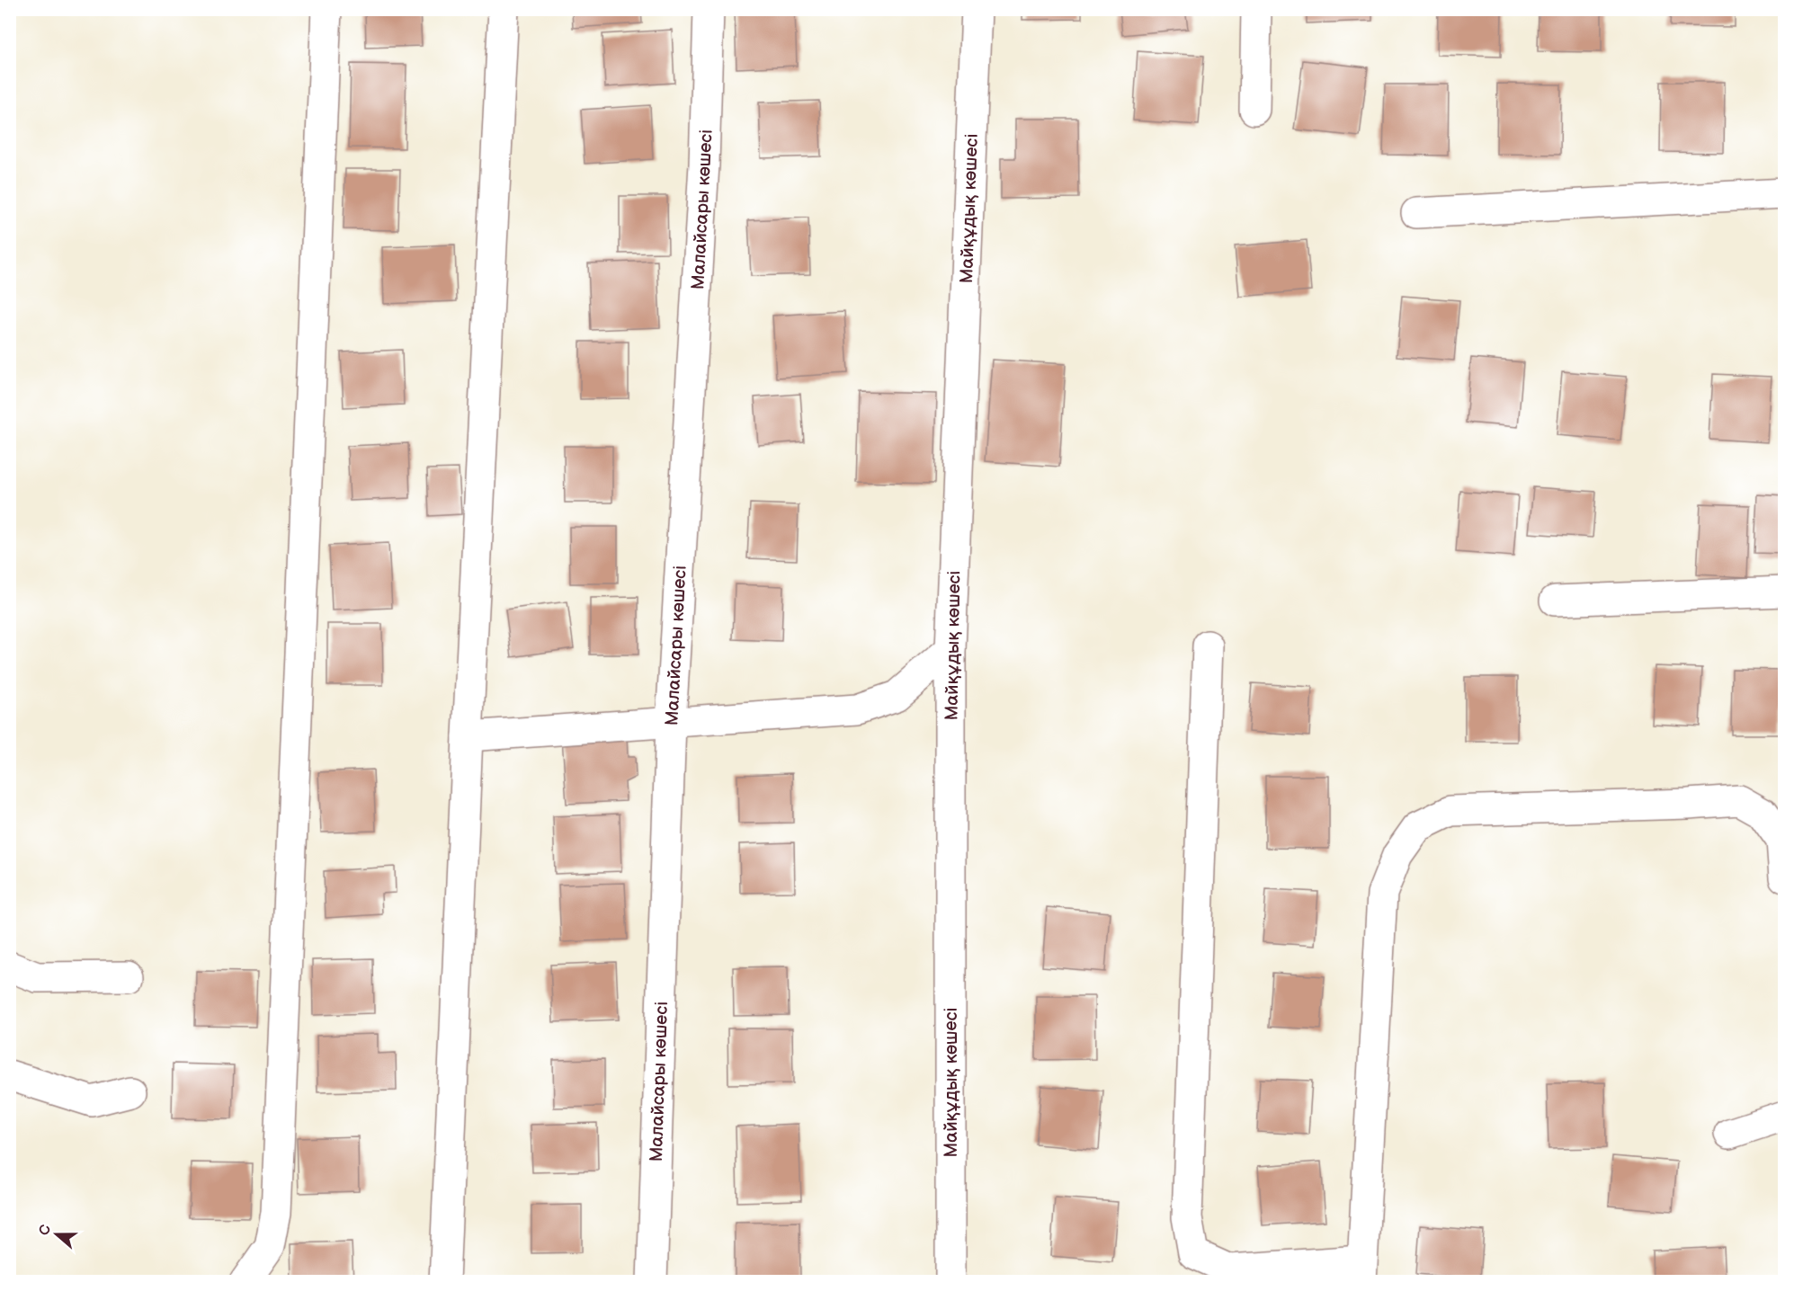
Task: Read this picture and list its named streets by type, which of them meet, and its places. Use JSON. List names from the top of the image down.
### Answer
{
  "streets": {
    "street": ["Майқұдық көшесі", "Малайсары көшесі"]
  },
  "north": "left"
}
